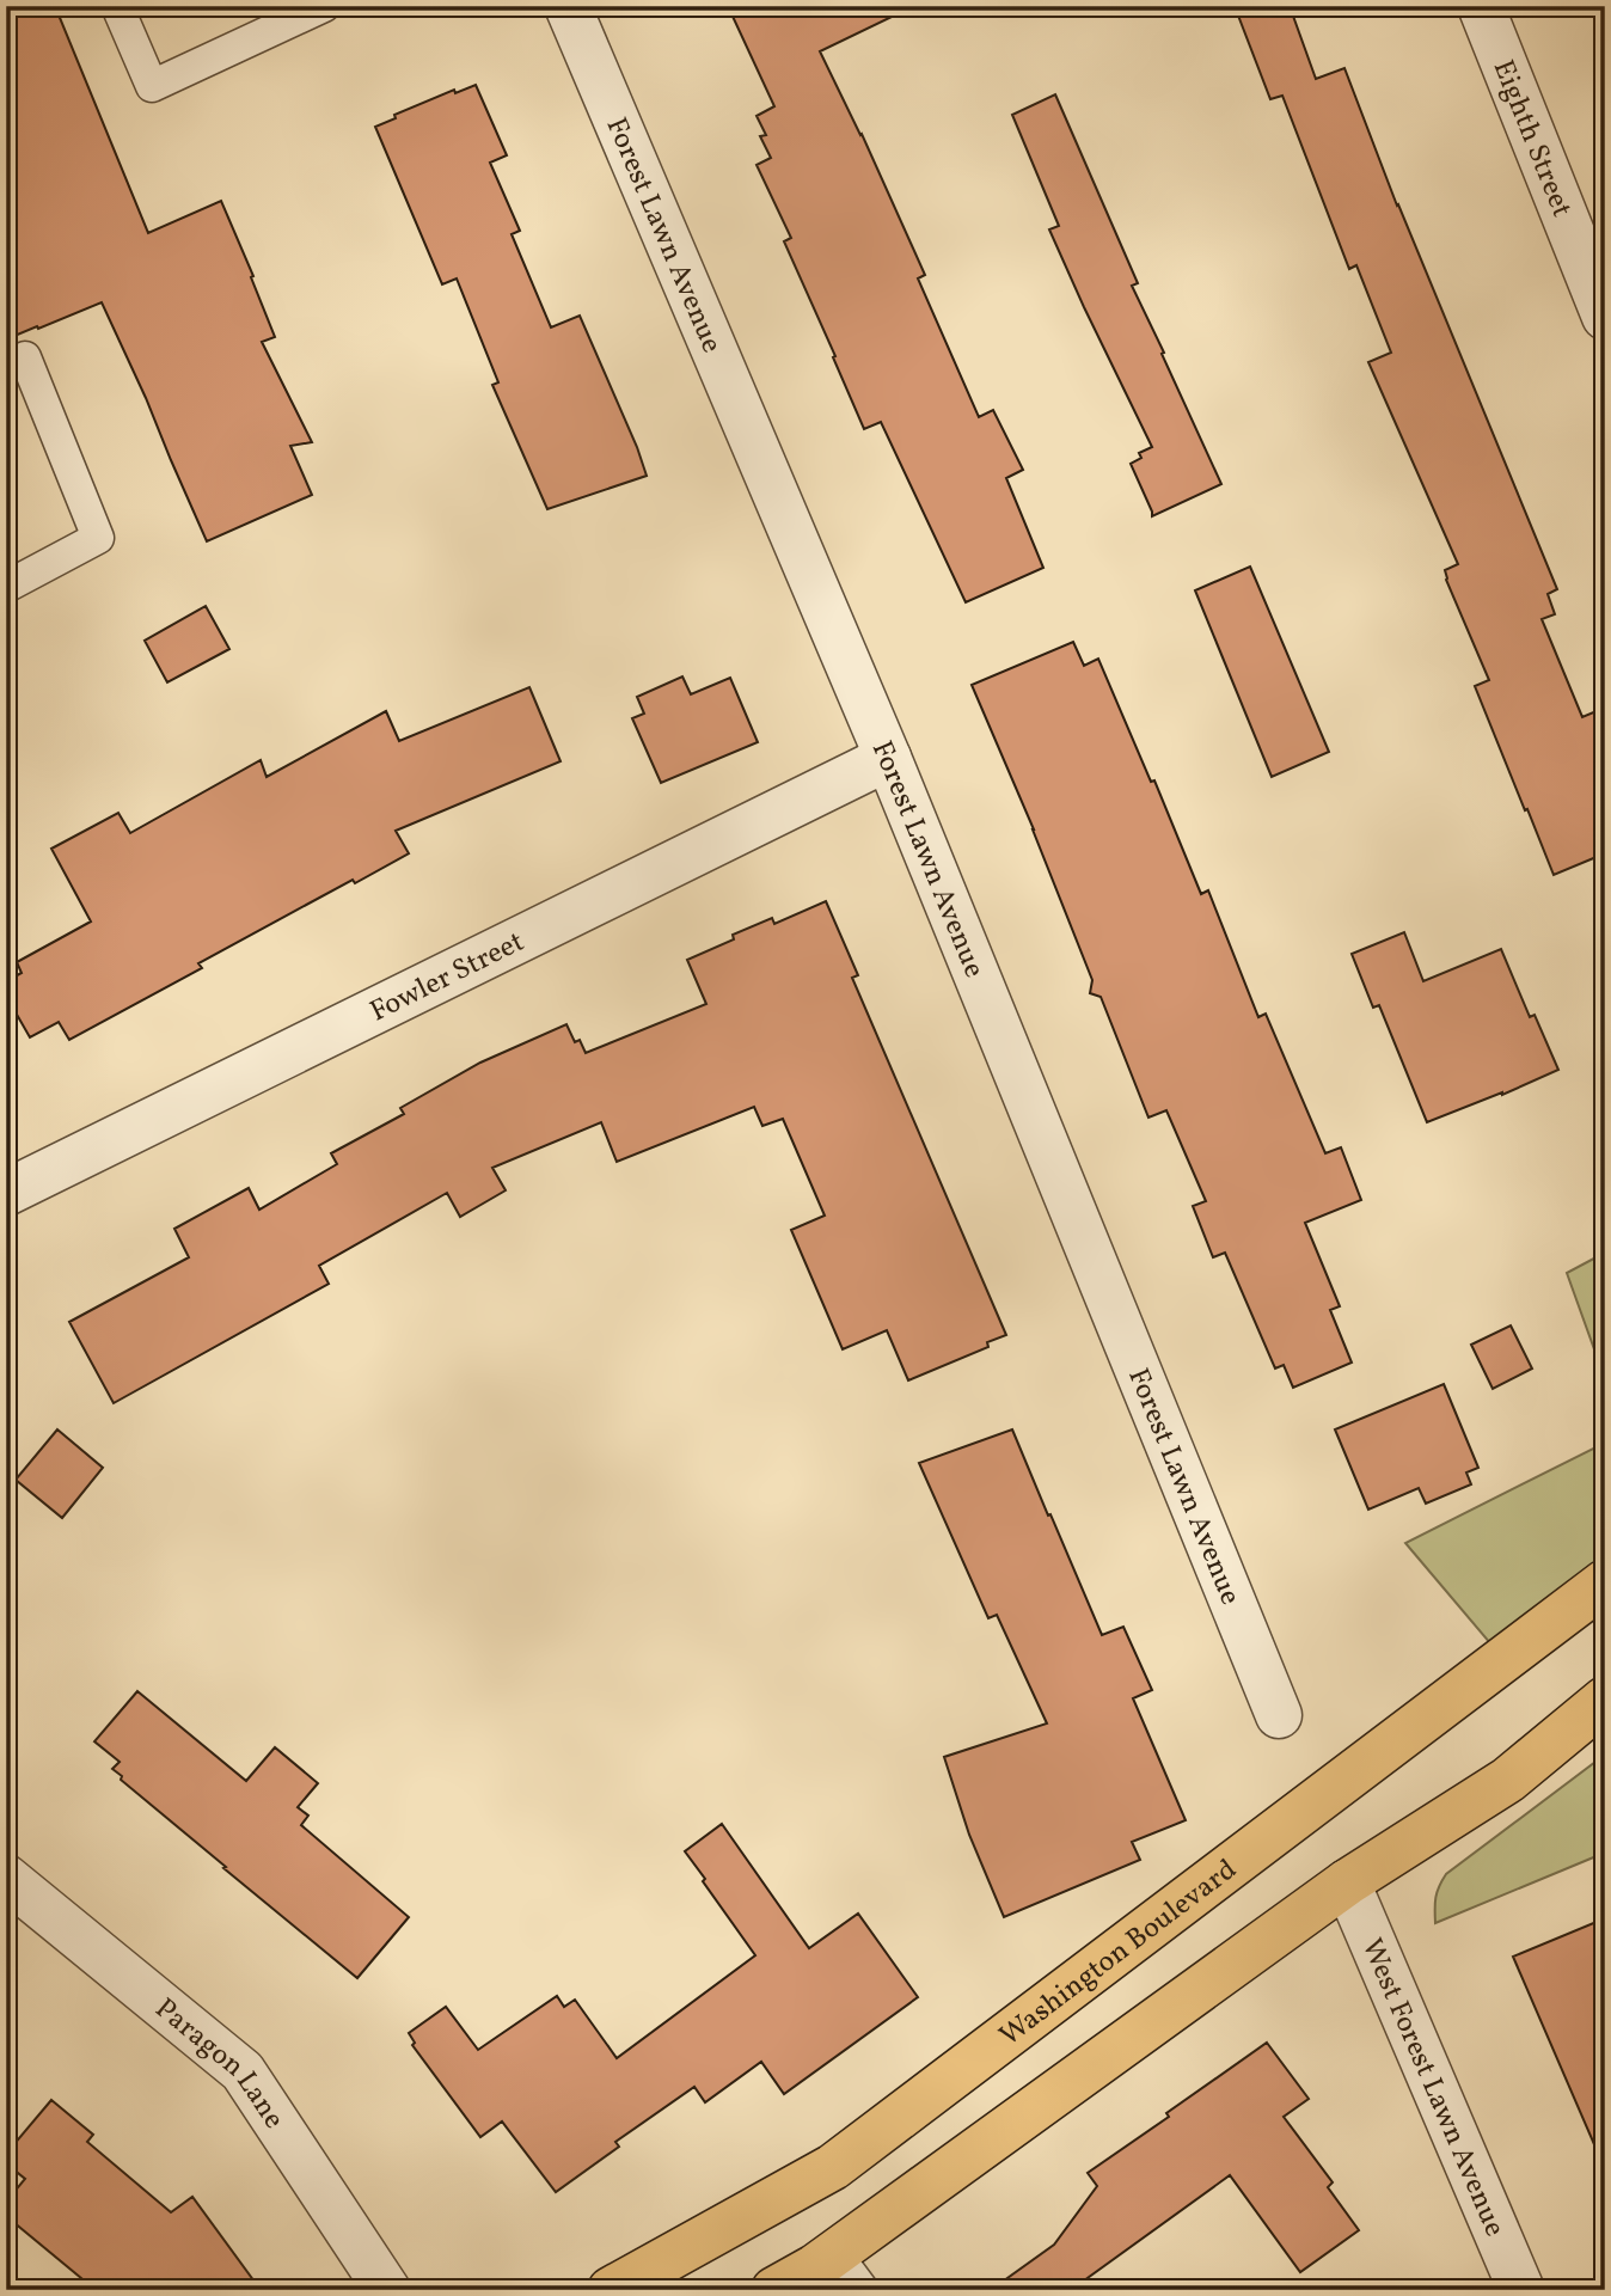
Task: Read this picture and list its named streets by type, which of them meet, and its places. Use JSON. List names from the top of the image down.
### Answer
{
  "streets": {
    "main road": ["Washington Boulevard"],
    "street": [
      "Eighth Street",
      "Forest Lawn Avenue",
      "Fowler Street",
      "Paragon Lane",
      "West Forest Lawn Avenue"
    ]
  },
  "crossings": [
    ["Forest Lawn Avenue", "Fowler Street"]
  ]
}
